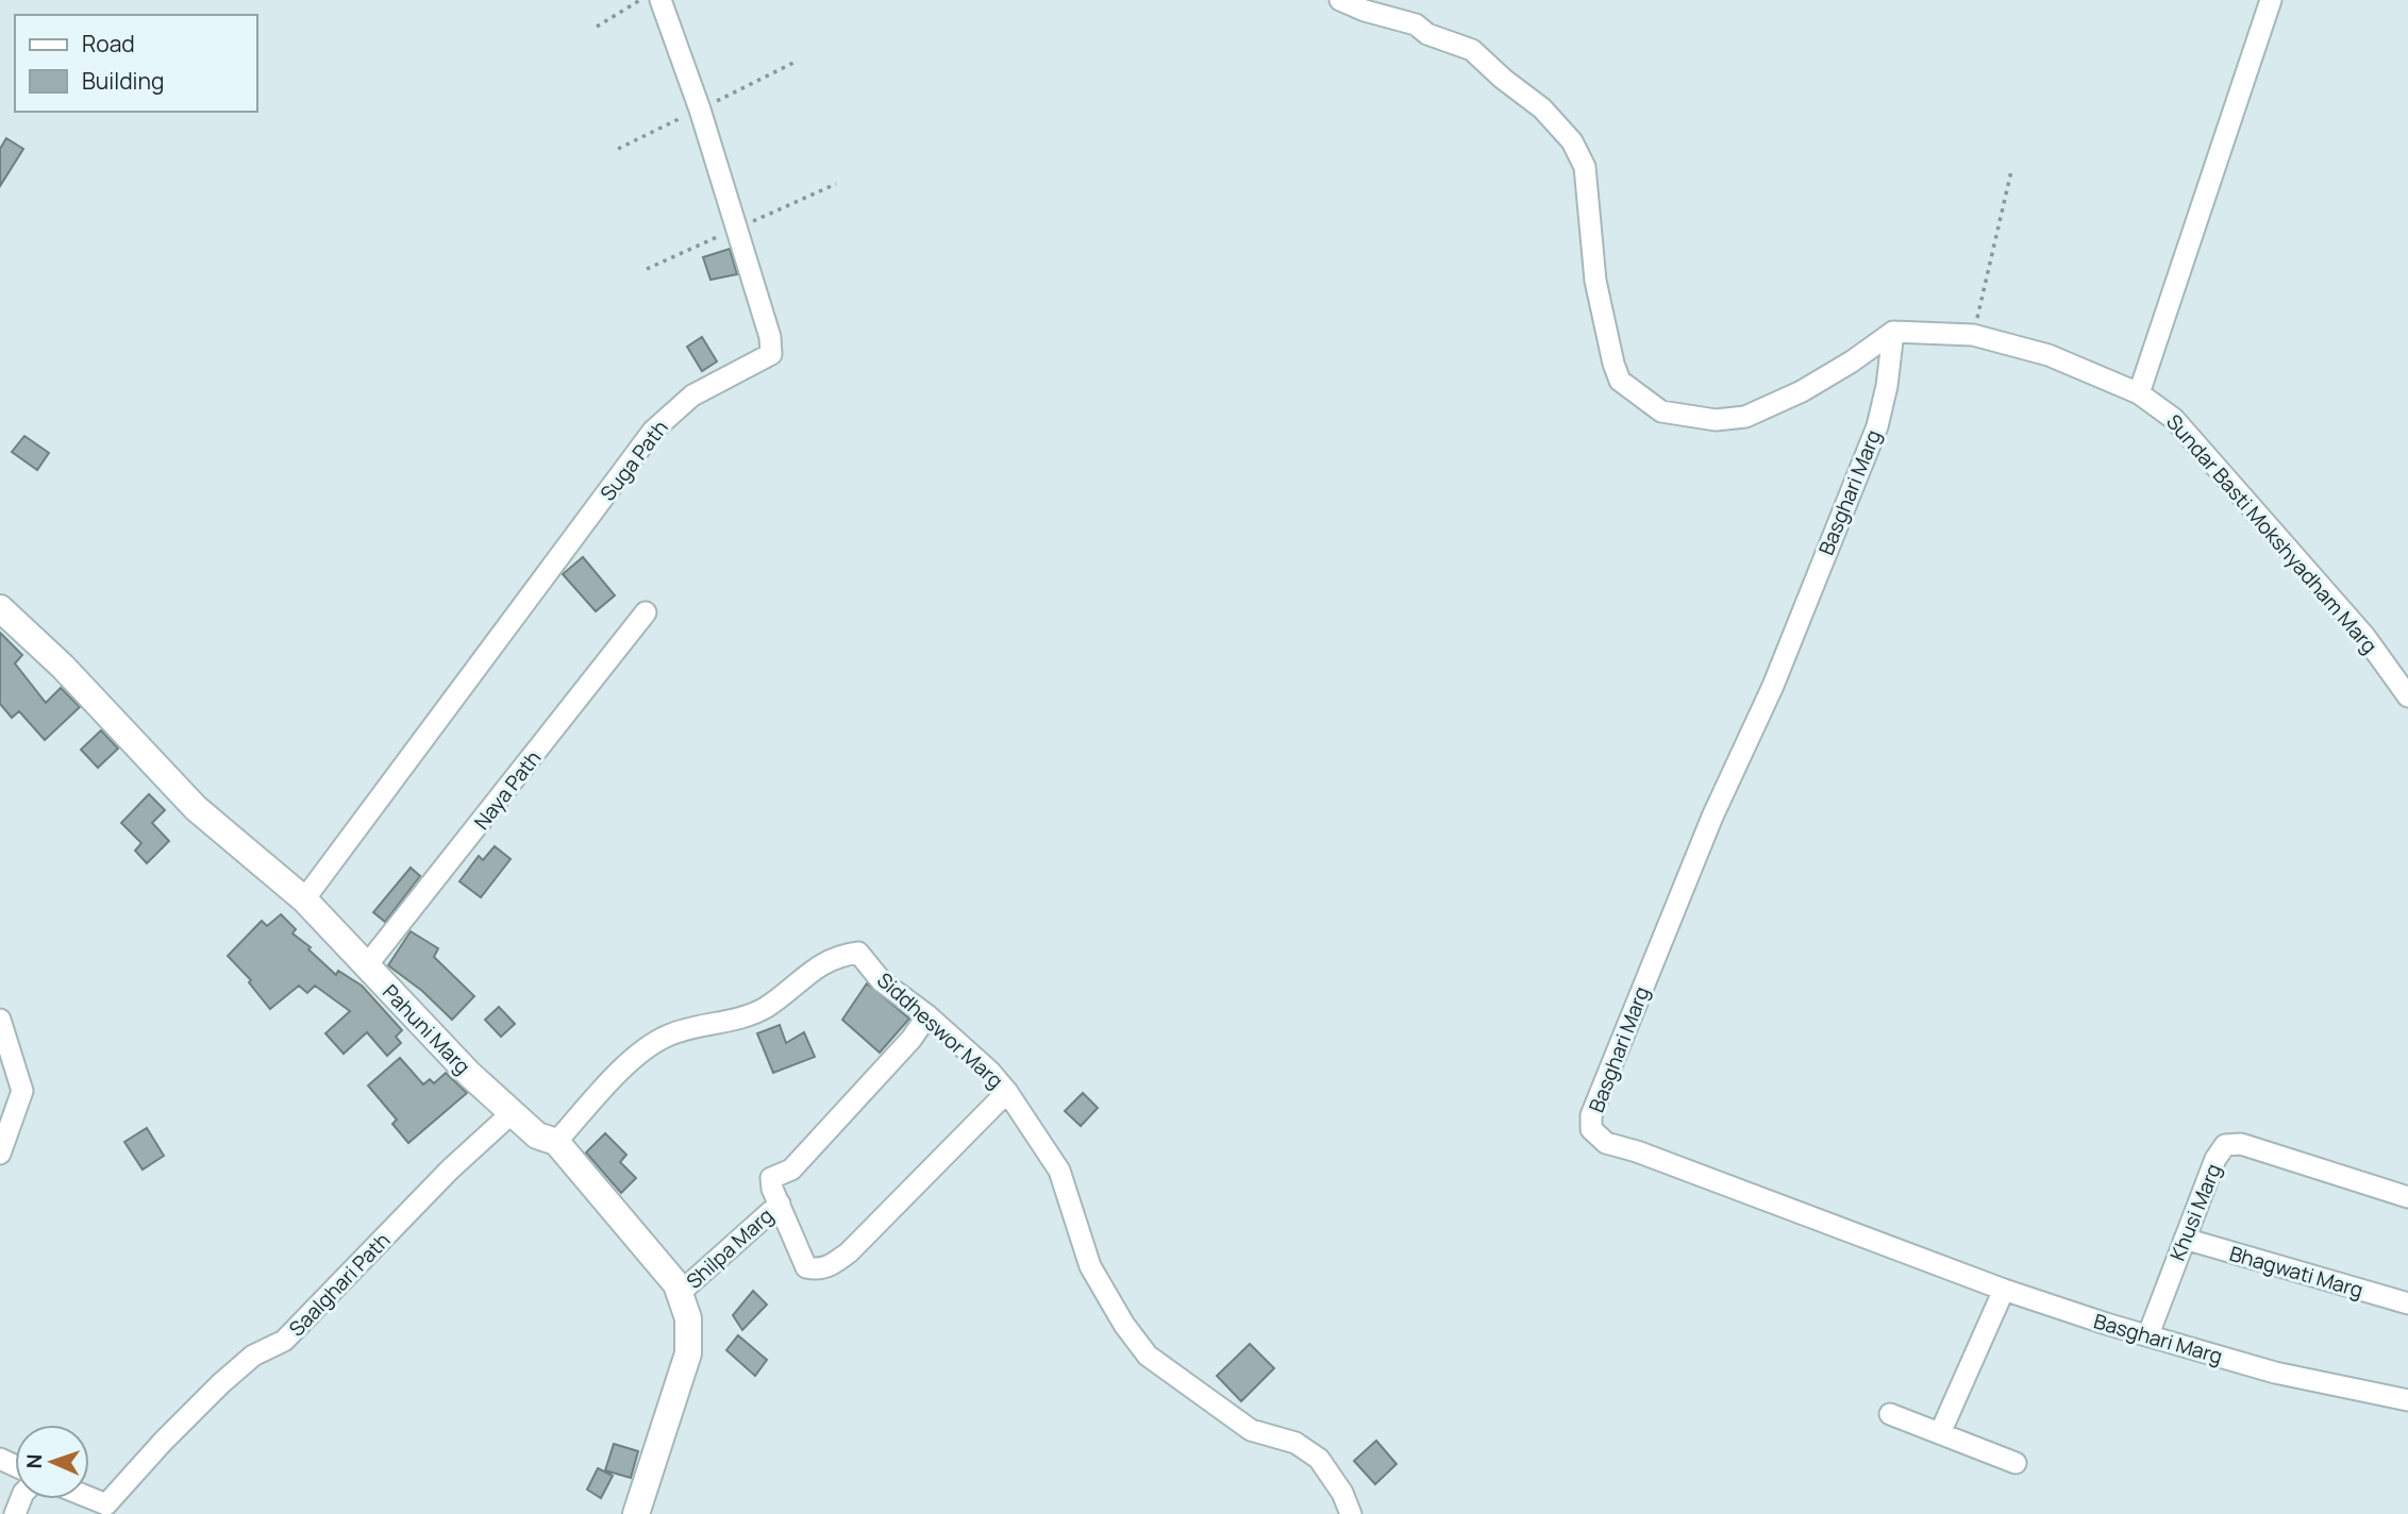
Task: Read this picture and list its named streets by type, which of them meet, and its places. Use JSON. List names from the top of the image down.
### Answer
{
  "streets": {
    "street": [
      "Suga Path",
      "Basghari Marg",
      "Sundar Basti Mokshyadham Marg",
      "Naya Path",
      "Pahuni Marg",
      "Siddheswor Marg",
      "Khusi Marg",
      "Shilpa Marg",
      "Bhagwati Marg",
      "Saalghari Path"
    ]
  },
  "crossings": [
    ["Suga Path", "Pahuni Marg"],
    ["Basghari Marg", "Sundar Basti Mokshyadham Marg"],
    ["Basghari Marg", "Khusi Marg"],
    ["Naya Path", "Pahuni Marg"],
    ["Pahuni Marg", "Siddheswor Marg"],
    ["Pahuni Marg", "Shilpa Marg"],
    ["Pahuni Marg", "Saalghari Path"],
    ["Khusi Marg", "Bhagwati Marg"]
  ],
  "legend": ["Road", "Building"],
  "north": "left"
}
